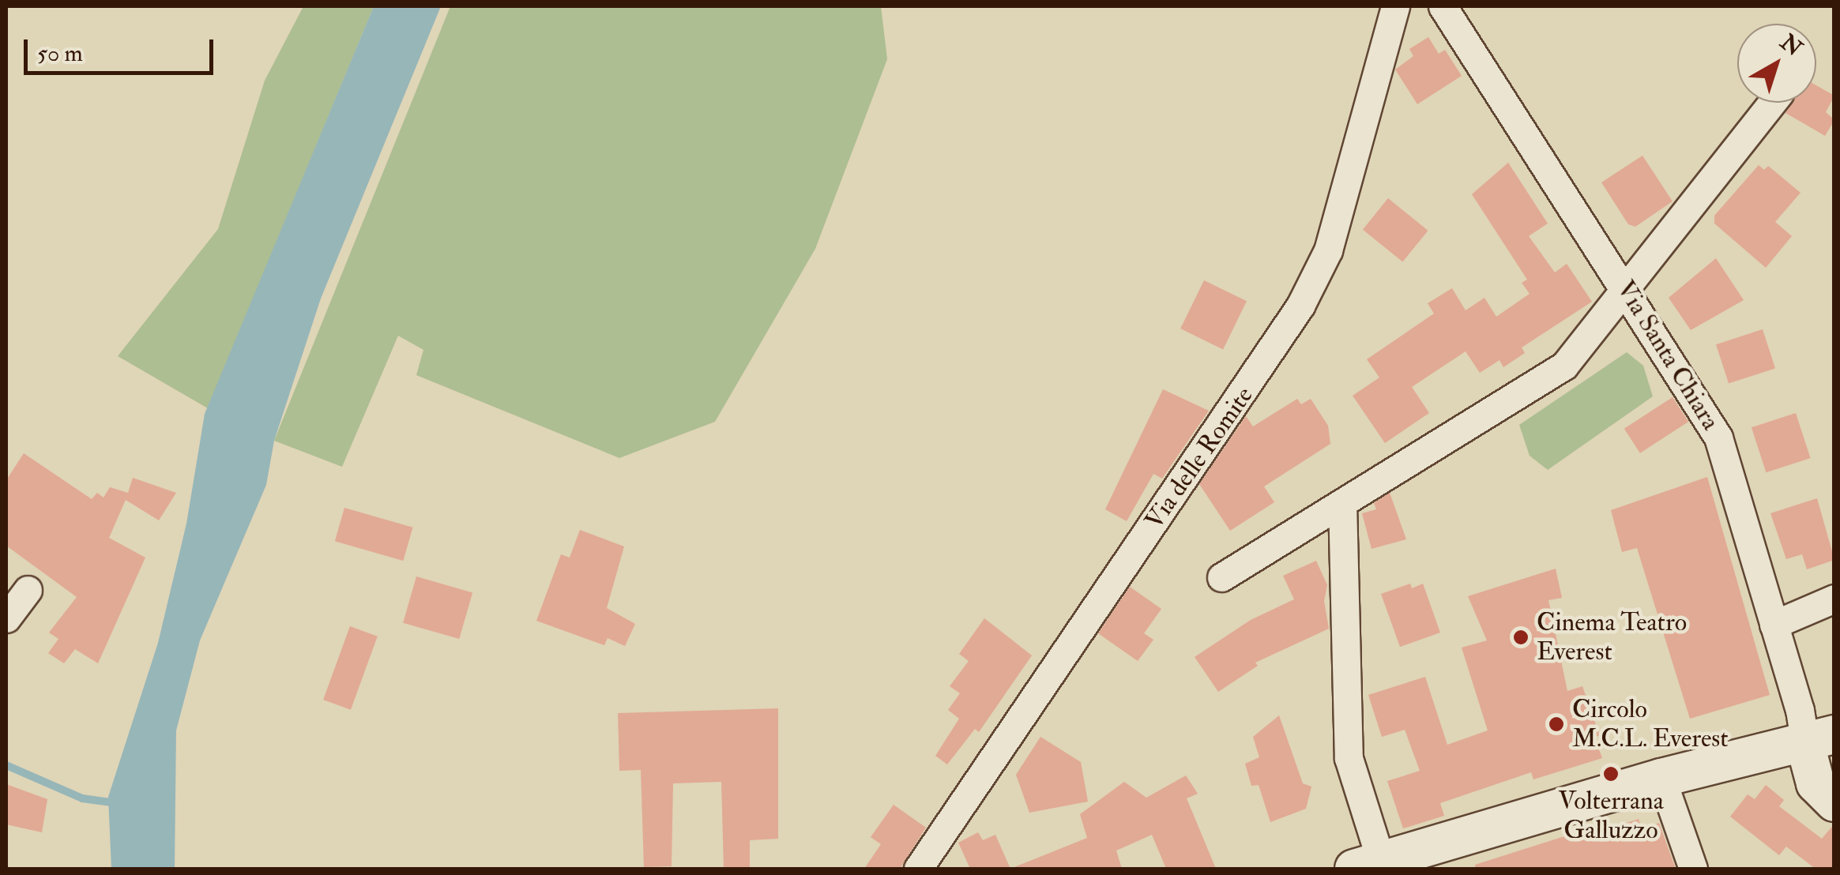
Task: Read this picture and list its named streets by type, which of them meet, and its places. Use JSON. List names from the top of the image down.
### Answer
{
  "streets": {
    "street": ["Via Santa Chiara", "Via delle Romite"]
  },
  "places": ["Cinema Teatro Everest", "Circolo M.C.L. Everest", "Volterrana Galluzzo"],
  "scale_bar": "50 m",
  "north": "top right"
}
